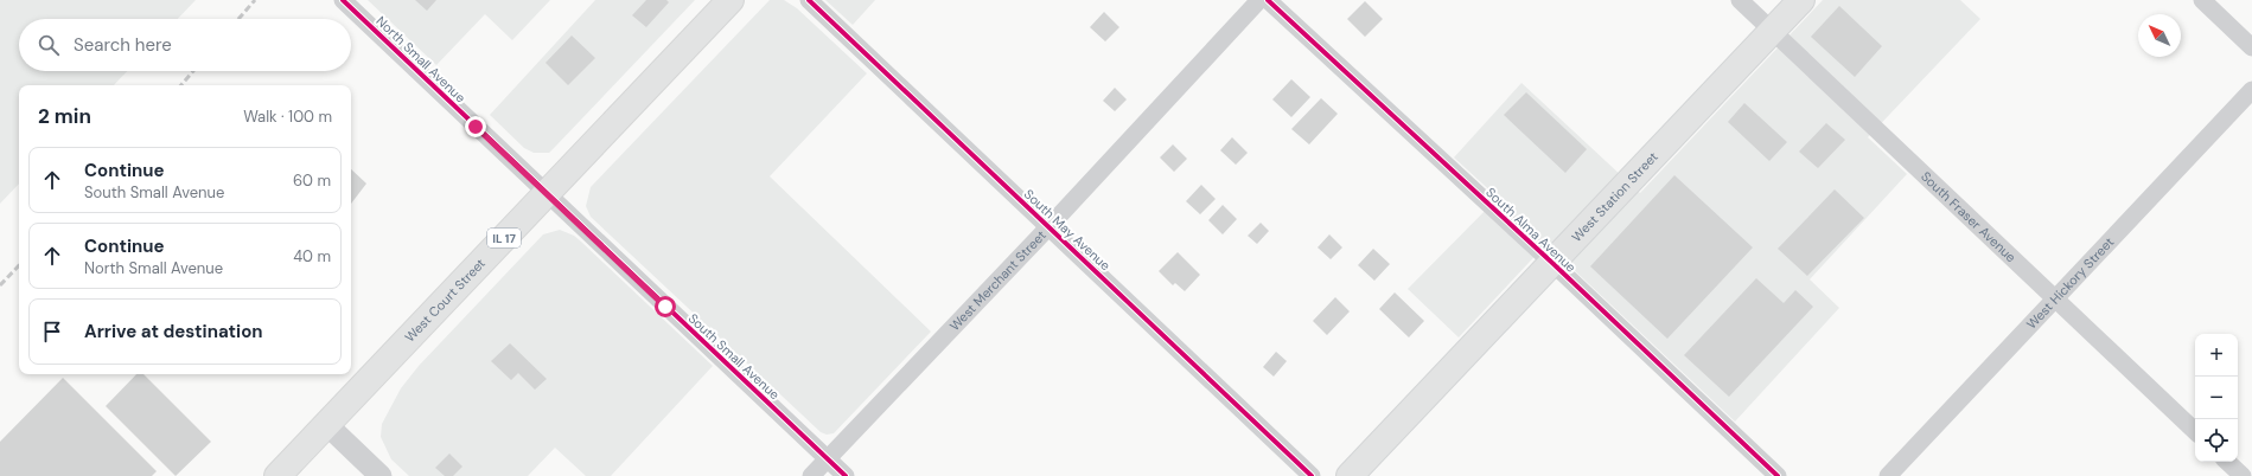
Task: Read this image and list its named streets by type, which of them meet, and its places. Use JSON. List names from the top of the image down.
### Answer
{
  "streets": {
    "main road": ["West Station Street", "IL 17", "West Court Street"],
    "street": [
      "North Small Avenue",
      "South Fraser Avenue",
      "South May Avenue",
      "South Alma Avenue",
      "West Merchant Street",
      "West Hickory Street",
      "South Small Avenue"
    ]
  },
  "crossings": [
    ["North Small Avenue", "West Court Street"],
    ["North Small Avenue", "South Small Avenue"],
    ["West Station Street", "South Fraser Avenue"],
    ["West Station Street", "South Alma Avenue"],
    ["South Fraser Avenue", "West Hickory Street"],
    ["South May Avenue", "West Merchant Street"],
    ["West Merchant Street", "South Small Avenue"],
    ["West Court Street", "South Small Avenue"]
  ],
  "north": "top left",
  "page": {
    "search": "Search here",
    "heading": ["2 min", "Walk · 100 m"],
    "list": [
      ["Continue", "South Small Avenue", "60 m"],
      ["Continue", "North Small Avenue", "40 m"],
      "Arrive at destination"
    ],
    "map_buttons": ["+", "−"]
  }
}
